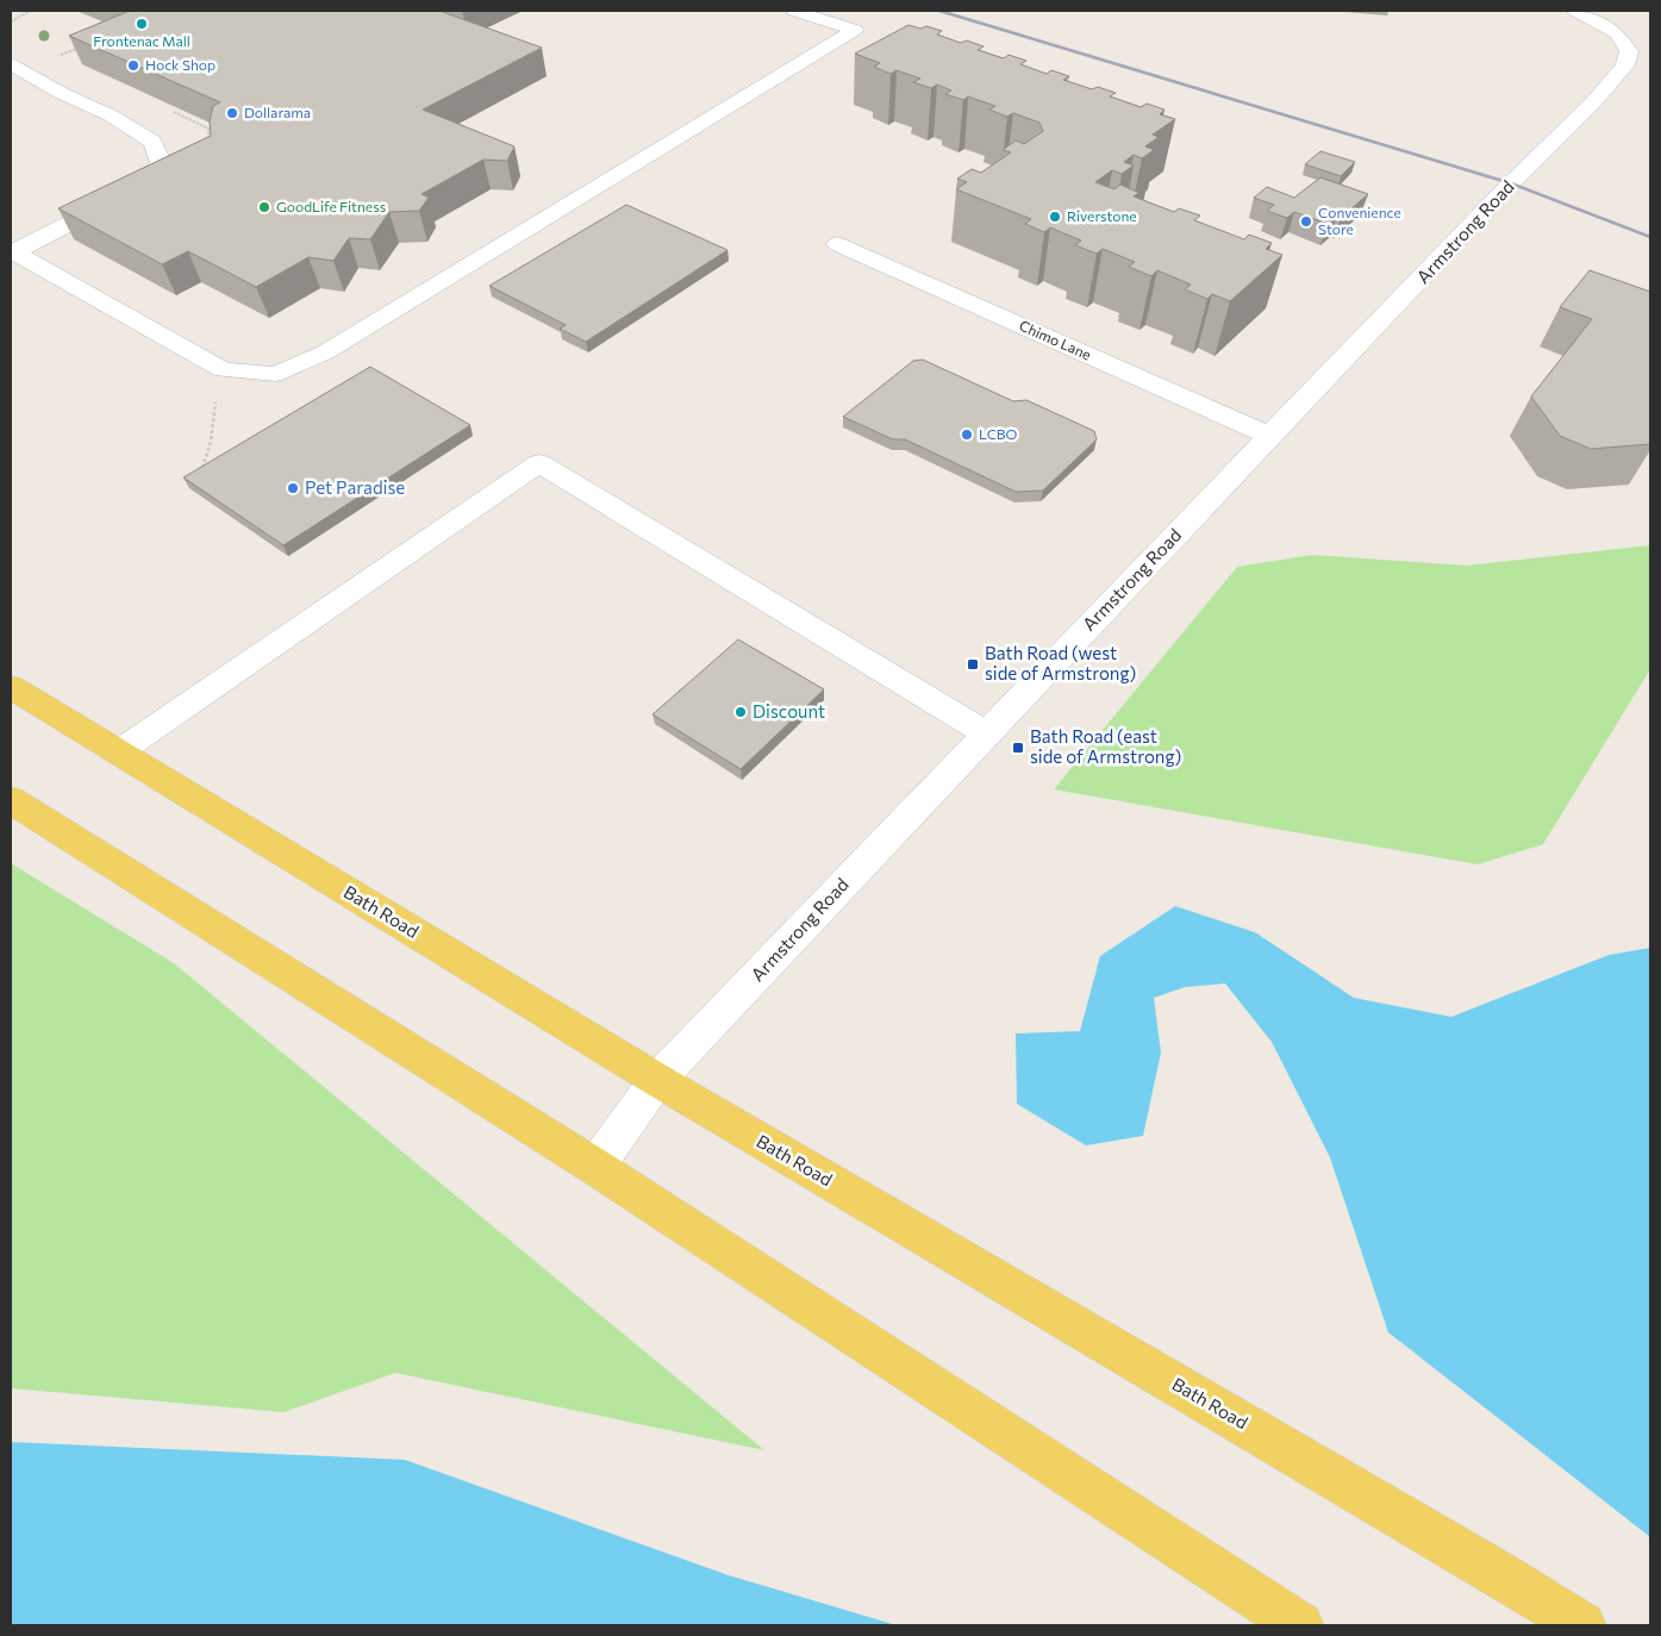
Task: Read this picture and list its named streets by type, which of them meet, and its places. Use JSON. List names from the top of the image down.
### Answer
{
  "streets": {
    "main road": ["Bath Road"],
    "street": ["Armstrong Road", "Chimo Lane"]
  },
  "crossings": [
    ["Armstrong Road", "Chimo Lane"],
    ["Armstrong Road", "Bath Road"]
  ],
  "places": {
    "other": [
      "Frontenac Mall",
      "Hock Shop",
      "Dollarama",
      "GoodLife Fitness",
      "Riverstone",
      "Convenience Store",
      "LCBO",
      "Pet Paradise",
      "Discount"
    ],
    "transit": ["Bath Road (west side of Armstrong)", "Bath Road (east side of Armstrong)"]
  }
}
